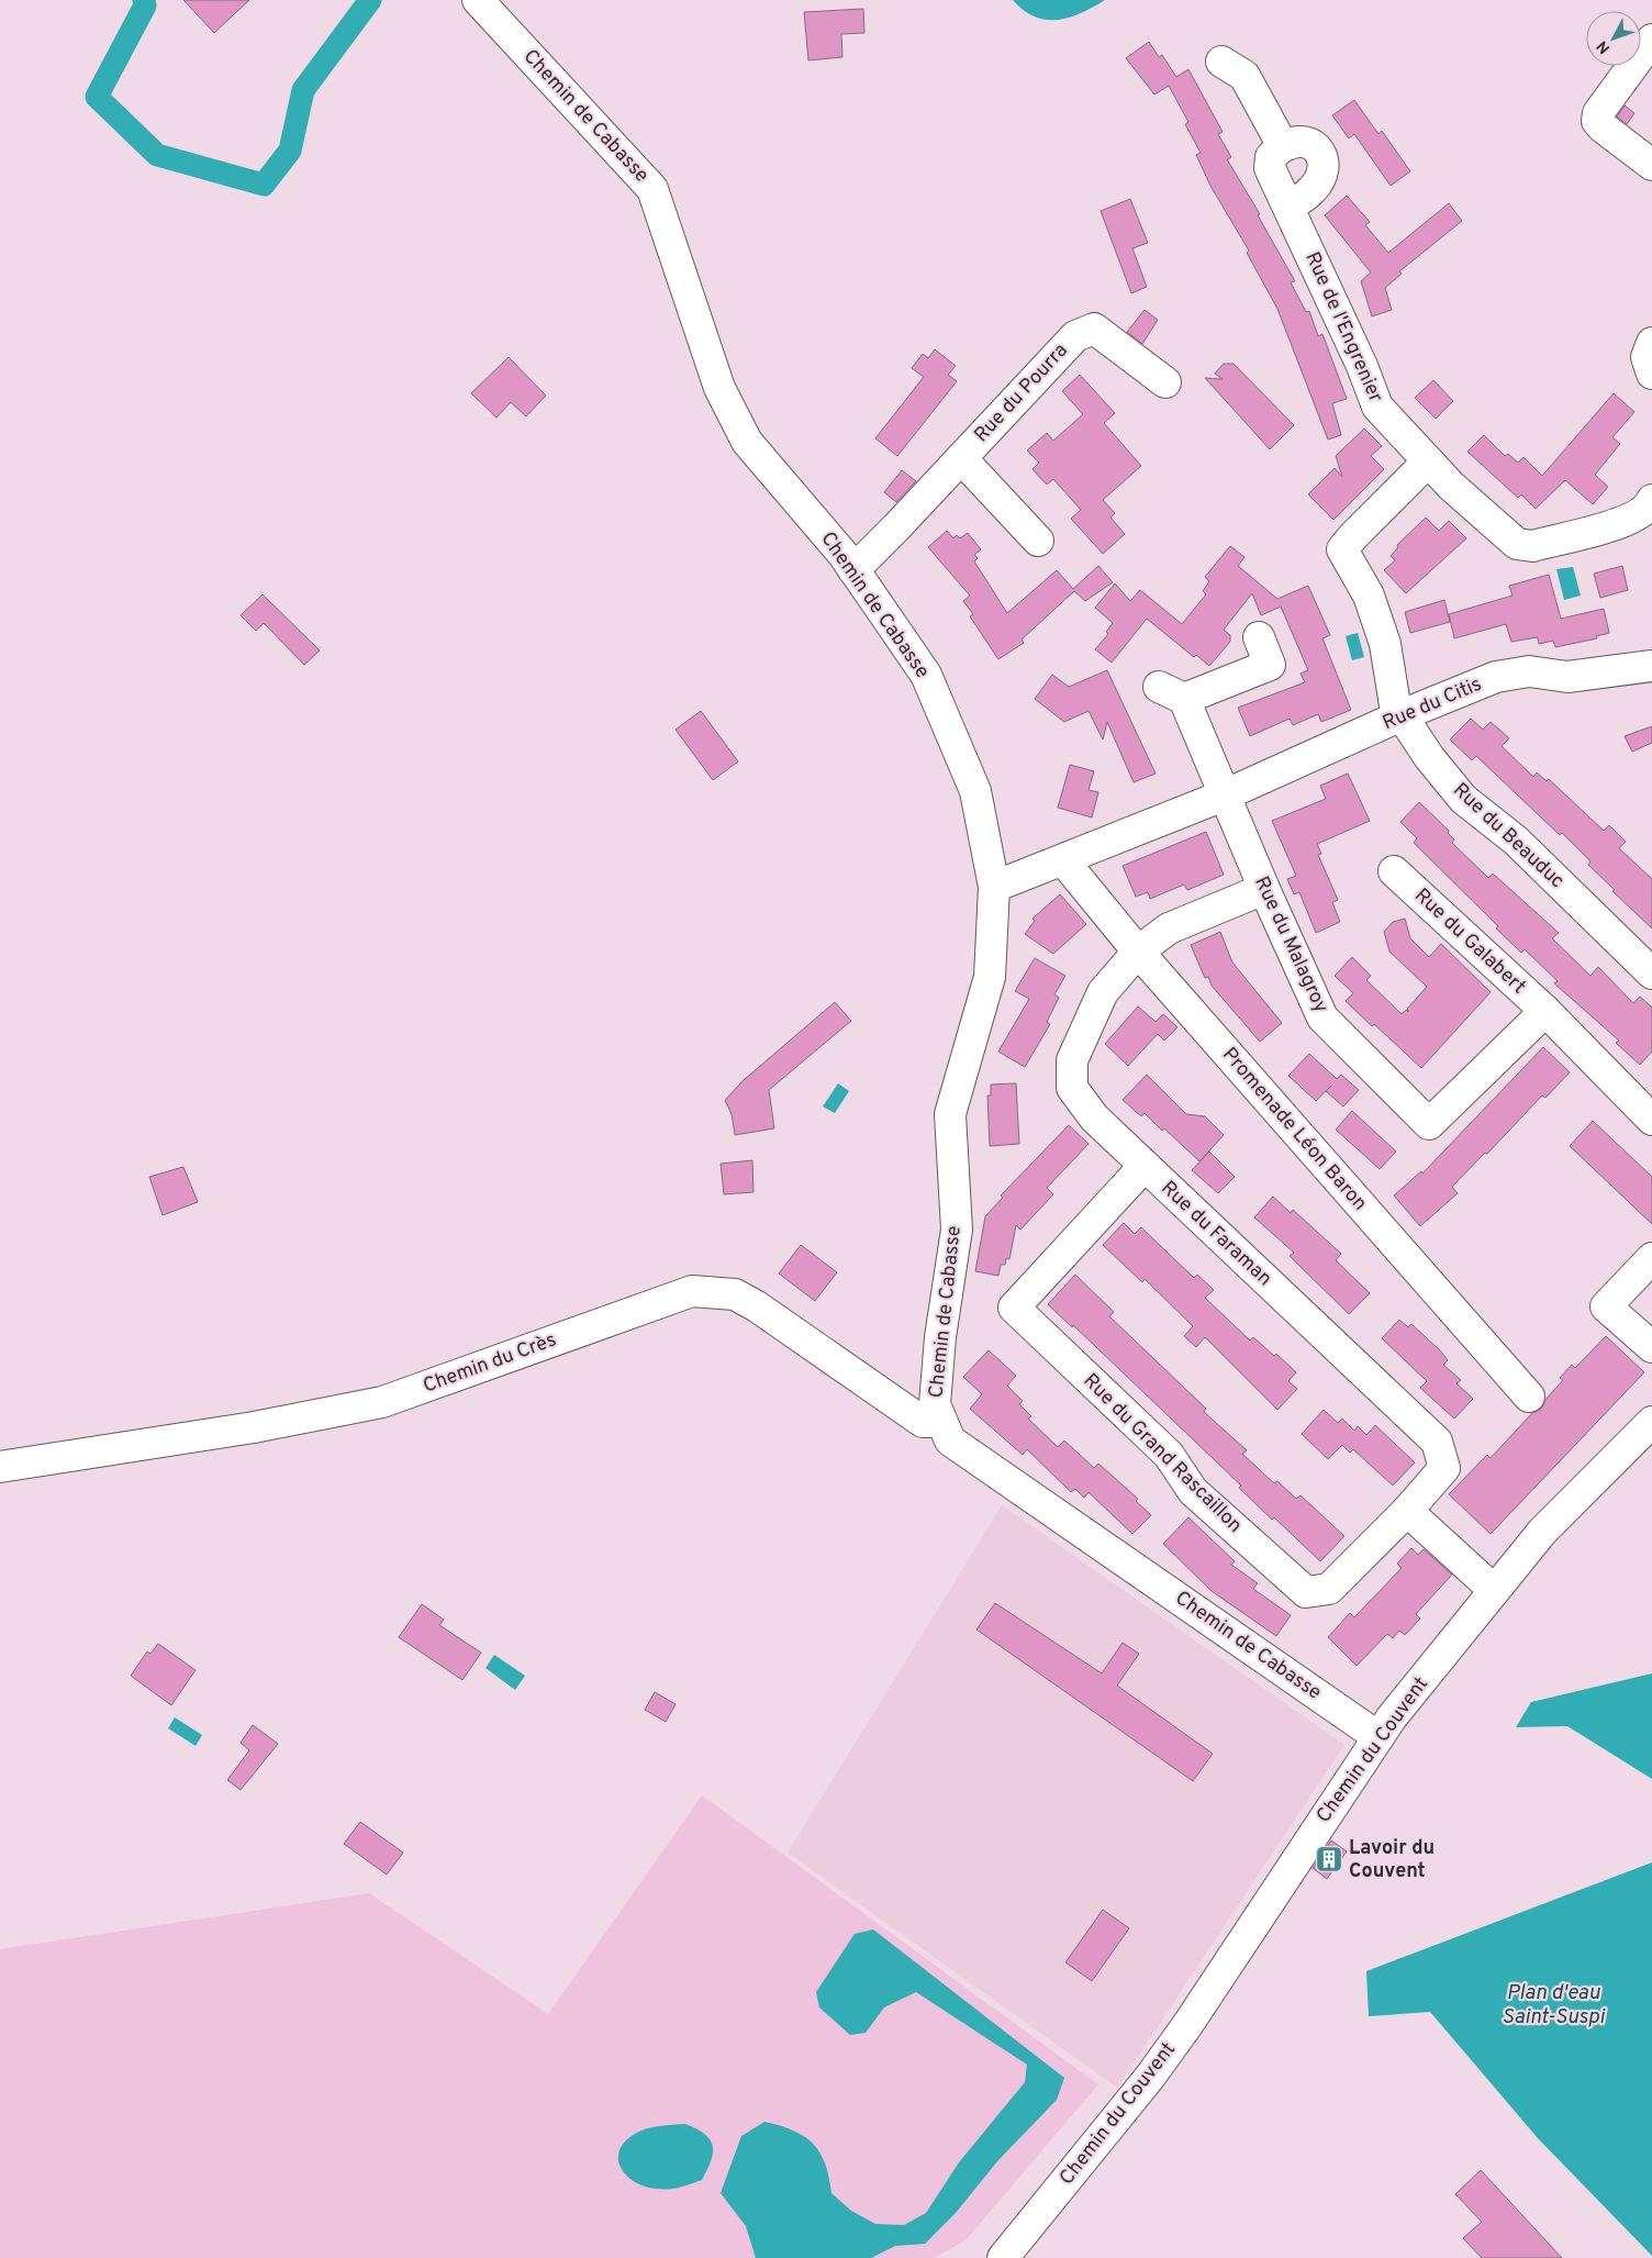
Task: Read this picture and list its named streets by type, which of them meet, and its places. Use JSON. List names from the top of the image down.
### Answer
{
  "streets": {
    "street": [
      "Chemin de Cabasse",
      "Rue de l'Engrenier",
      "Rue du Pourra",
      "Rue du Citis",
      "Rue du Beauduc",
      "Rue du Galabert",
      "Rue du Malagroy",
      "Promenade Léon Baron",
      "Rue du Faraman",
      "Chemin du Crès",
      "Rue du Grand Rascaillon",
      "Chemin du Couvent"
    ]
  },
  "crossings": [
    ["Chemin de Cabasse", "Rue du Pourra"],
    ["Chemin de Cabasse", "Chemin du Crès"],
    ["Chemin de Cabasse", "Chemin du Couvent"],
    ["Rue de l'Engrenier", "Rue du Beauduc"],
    ["Rue du Citis", "Rue du Beauduc"],
    ["Rue du Citis", "Rue du Malagroy"],
    ["Rue du Galabert", "Rue du Malagroy"],
    ["Rue du Malagroy", "Rue du Faraman"],
    ["Promenade Léon Baron", "Rue du Faraman"],
    ["Rue du Faraman", "Rue du Grand Rascaillon"]
  ],
  "water": ["Plan d'eau Saint-Suspi"],
  "places": {
    "building": ["Lavoir du Couvent"]
  },
  "north": "bottom left"
}
